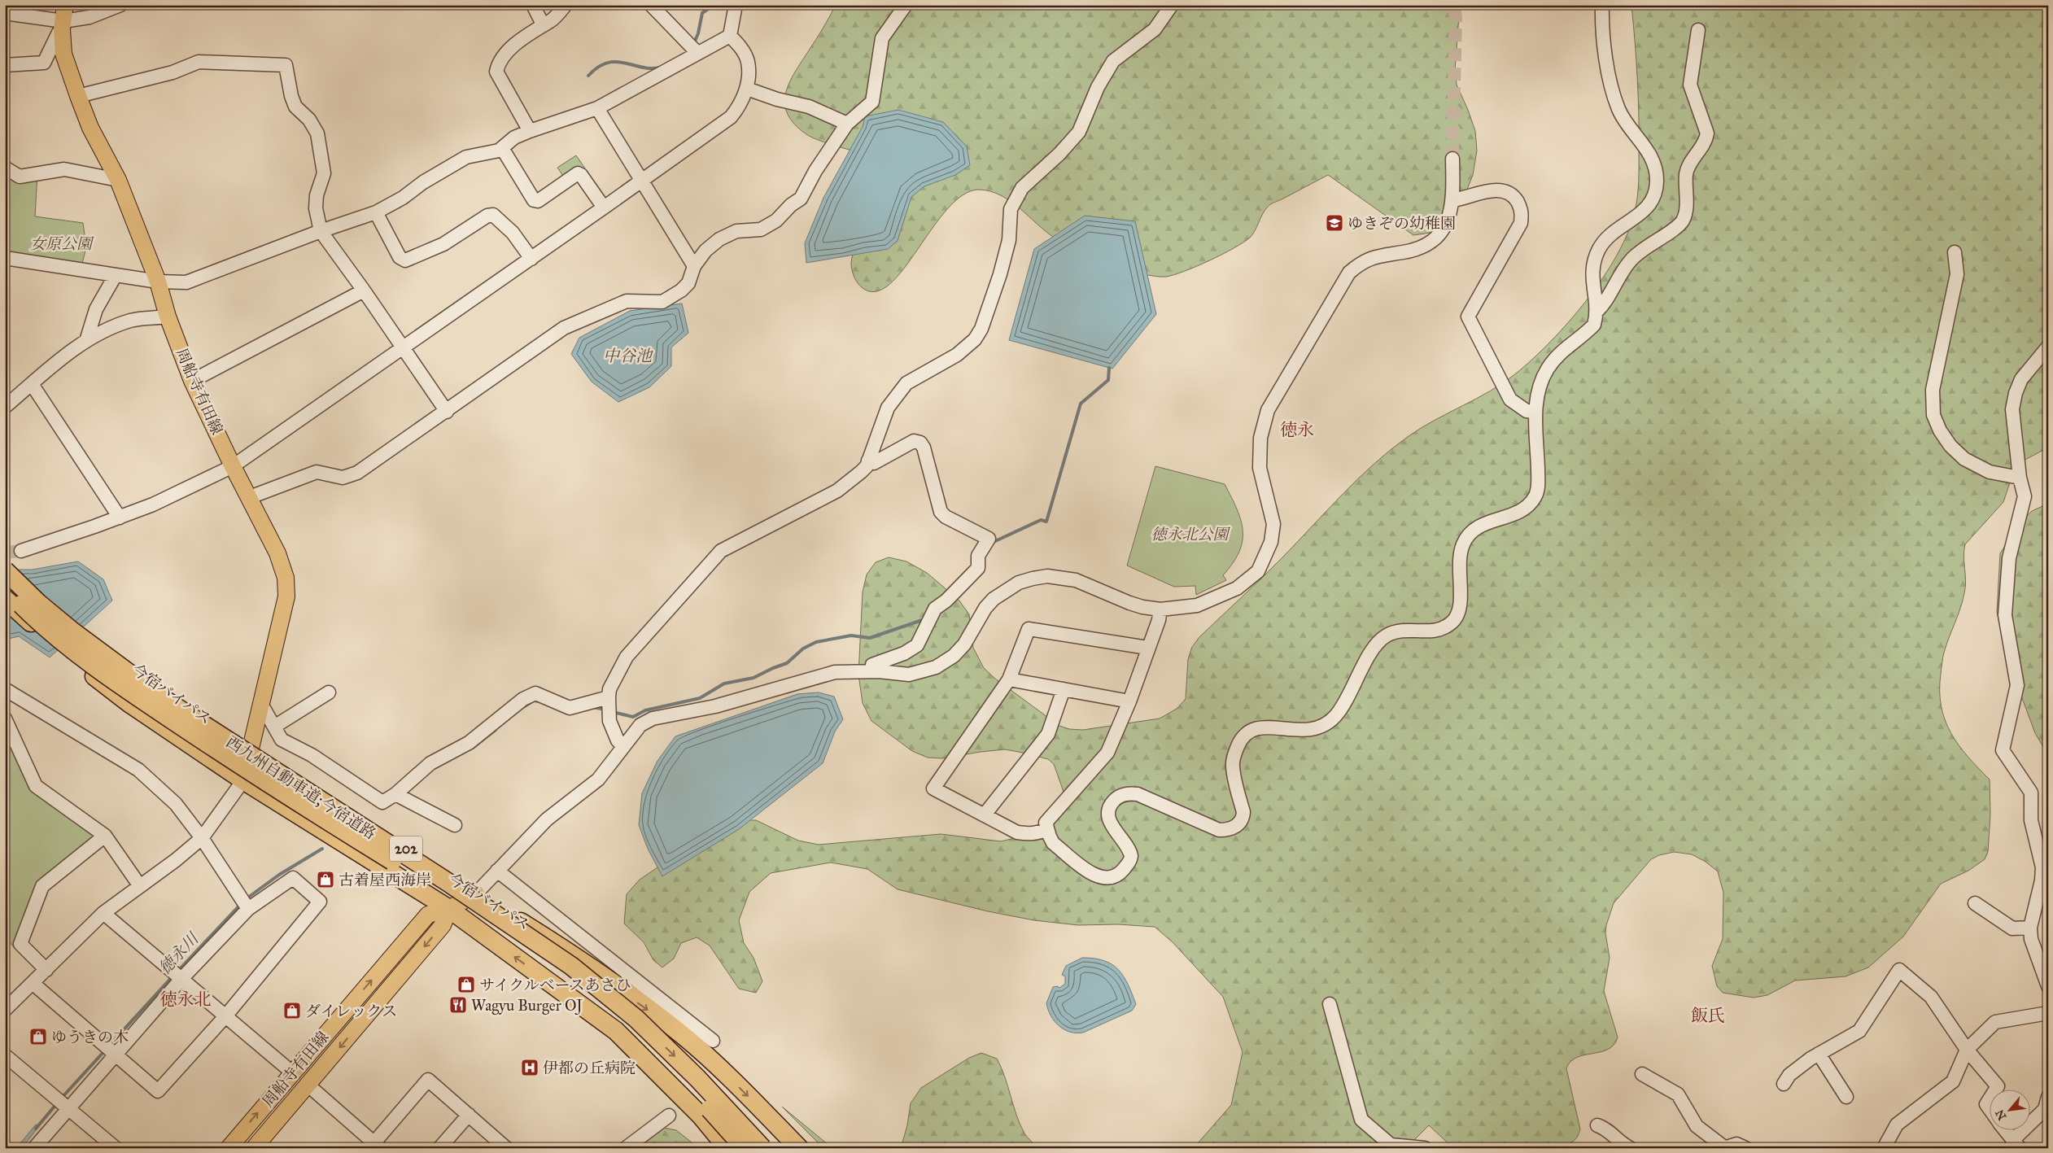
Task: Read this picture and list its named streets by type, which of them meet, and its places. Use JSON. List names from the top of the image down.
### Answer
{
  "streets": {
    "highway": ["今宿バイパス", "西九州自動車道;今宿道路", "202"],
    "main road": ["周船寺有田線"]
  },
  "crossings": [
    ["周船寺有田線", "今宿バイパス"]
  ],
  "districts": ["徳永", "徳永北", "飯氏"],
  "water": ["中谷池", "徳永川"],
  "parks": ["女原公園", "徳永北公園"],
  "places": {
    "school or university": ["ゆきぞの幼稚園"],
    "shop": [
      "古着屋西海岸",
      "サイクルベースあさひ",
      "ダイレックス",
      "ゆうきの木"
    ],
    "restaurant": ["Wagyu Burger OJ"],
    "hospital": ["伊都の丘病院"]
  },
  "north": "bottom left"
}
